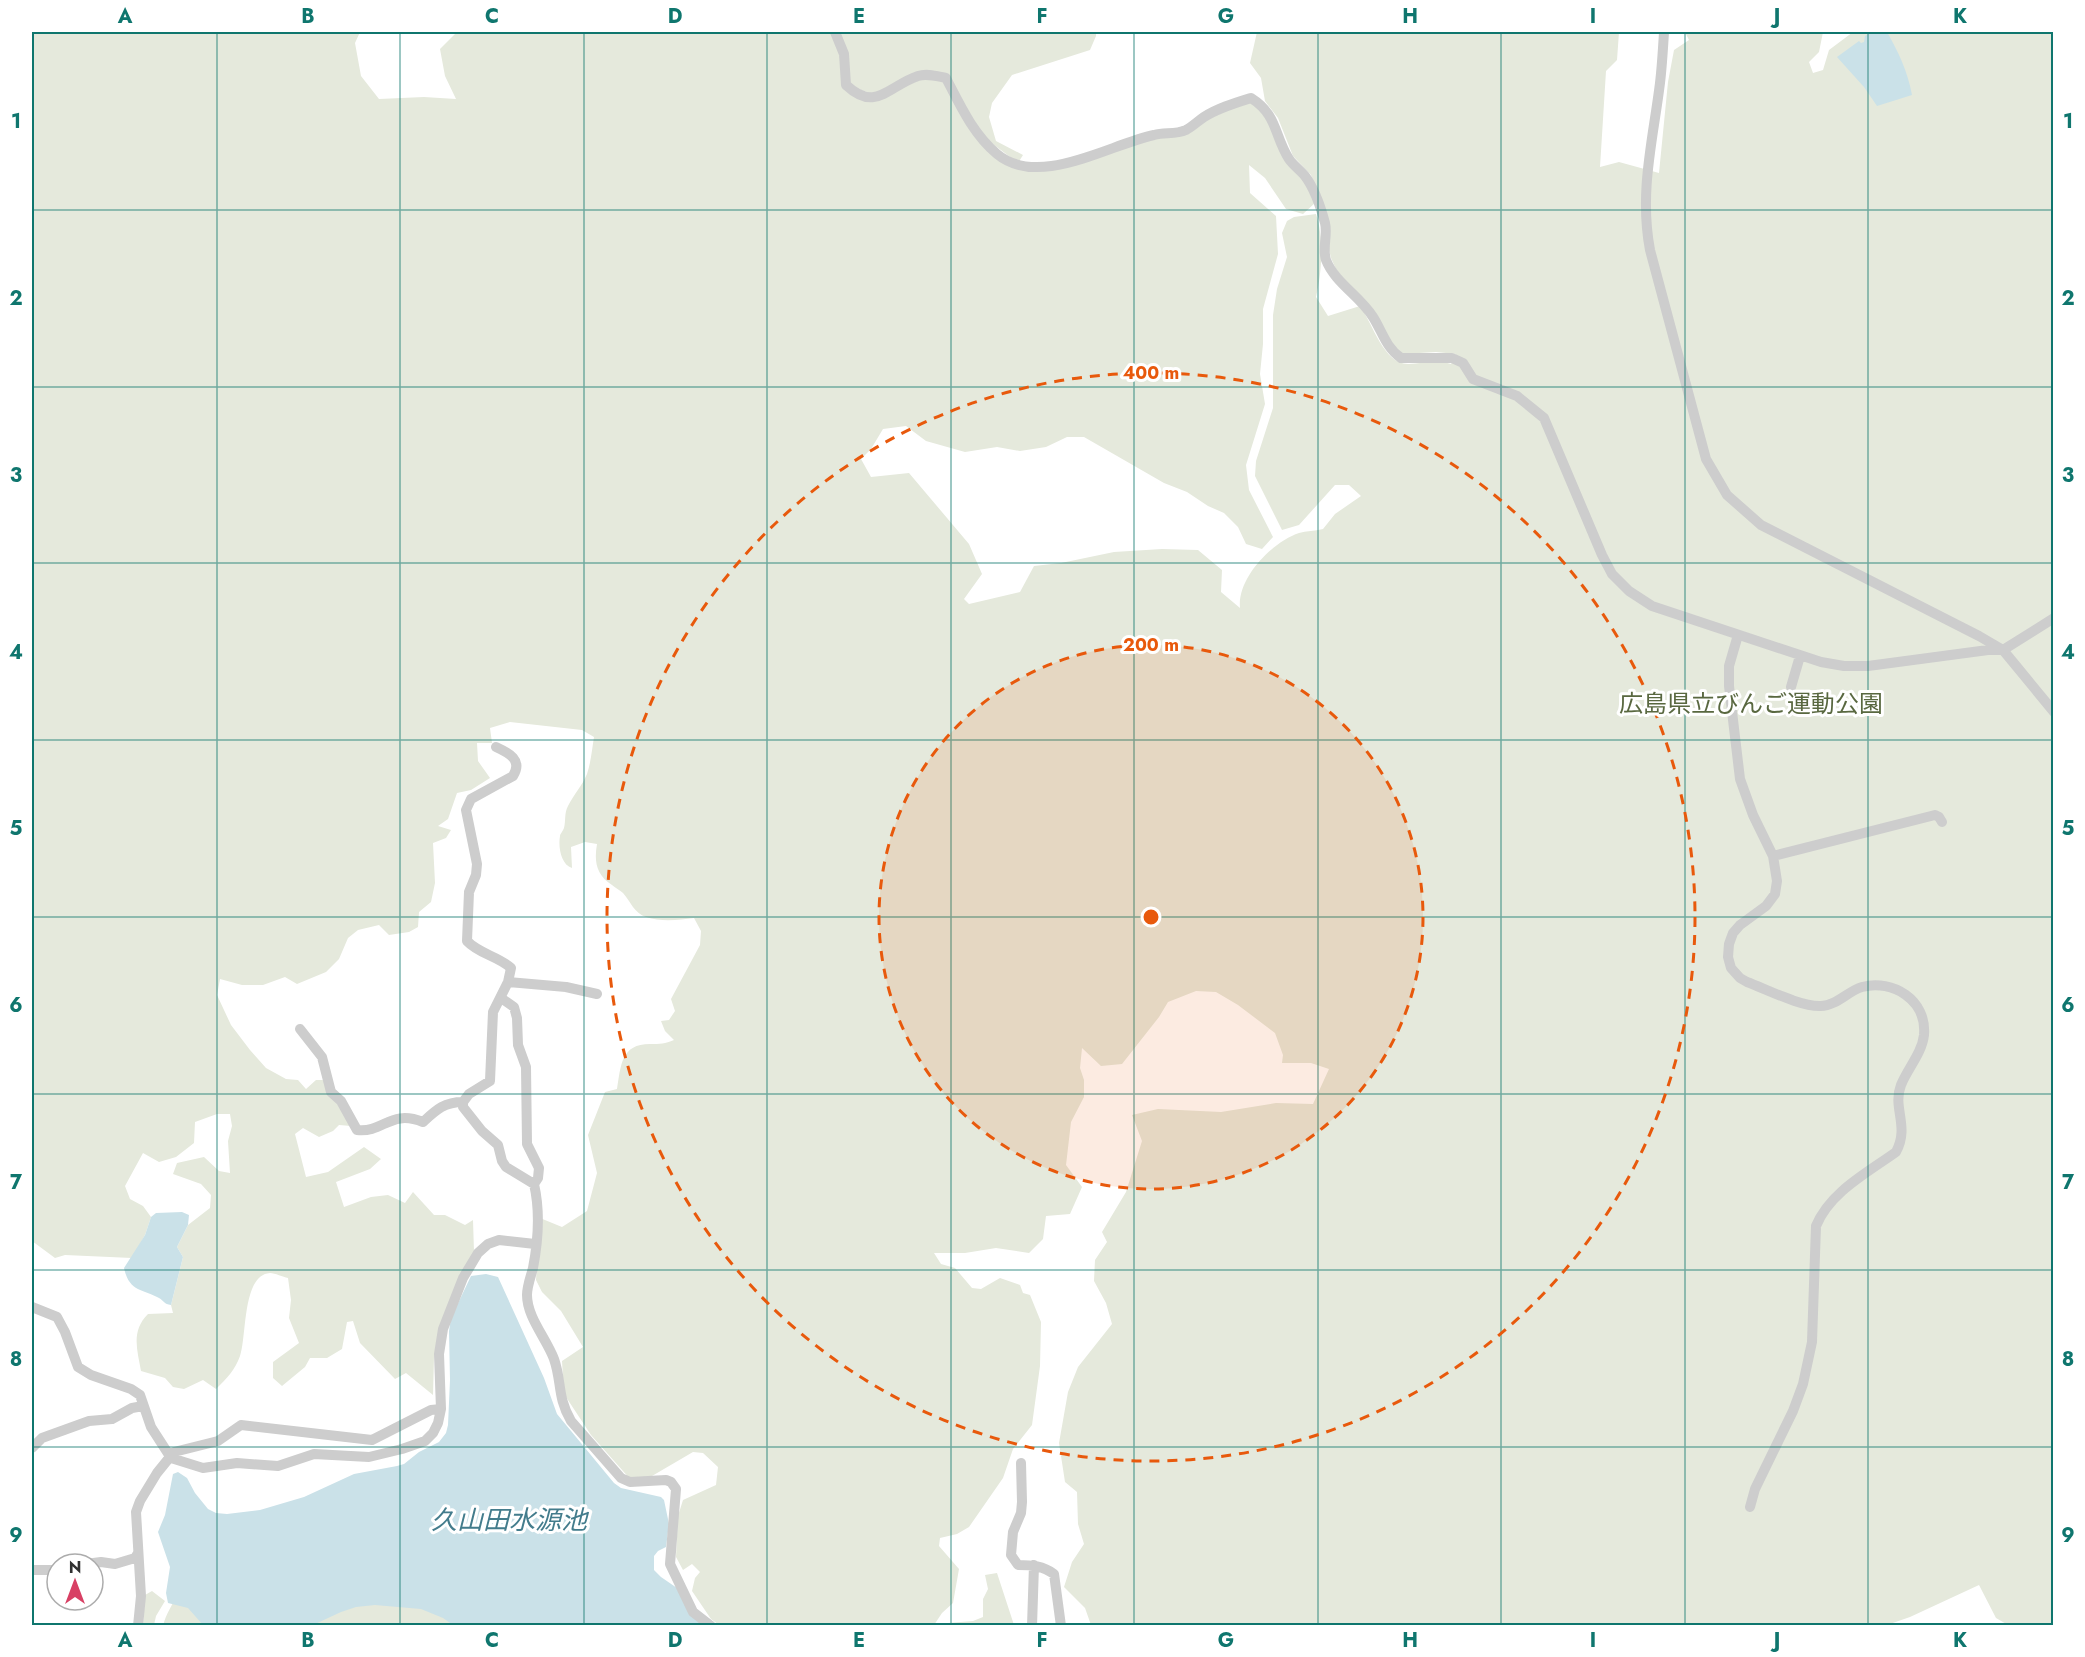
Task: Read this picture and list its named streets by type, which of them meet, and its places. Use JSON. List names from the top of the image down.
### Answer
{
  "water": ["久山田水源池"],
  "parks": ["広島県立びんご運動公園"],
  "north": "top",
  "grid": {
    "columns": [
      "A",
      "B",
      "C",
      "D",
      "E",
      "F",
      "G",
      "H",
      "I",
      "J",
      "K"
    ],
    "rows": [
      "1",
      "2",
      "3",
      "4",
      "5",
      "6",
      "7",
      "8",
      "9"
    ]
  },
  "rings": ["400 m", "200 m"]
}
